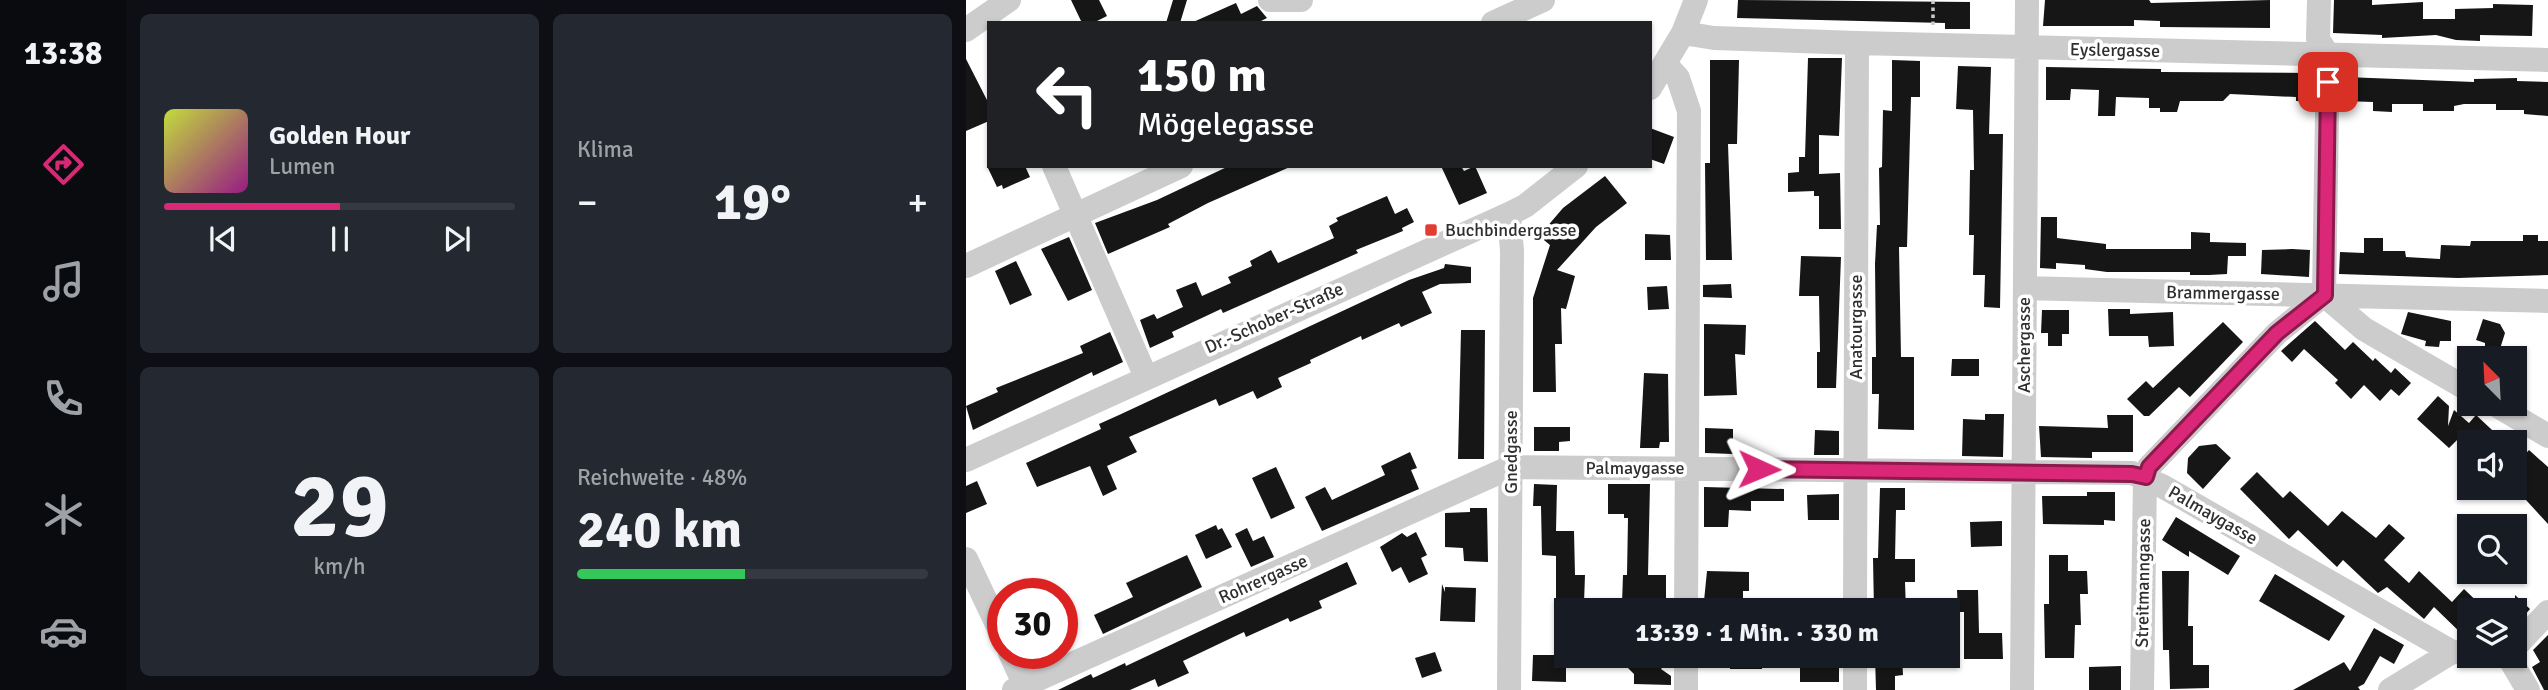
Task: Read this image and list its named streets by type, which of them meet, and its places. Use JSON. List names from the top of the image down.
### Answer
{
  "streets": {
    "street": [
      "Eyslergasse",
      "Brammergasse",
      "Dr.-Schober-Straße",
      "Anatourgasse",
      "Aschergasse",
      "Gnedgasse",
      "Palmaygasse",
      "Rohrergasse",
      "Streitmanngasse"
    ]
  },
  "crossings": [
    ["Eyslergasse", "Anatourgasse"],
    ["Eyslergasse", "Aschergasse"],
    ["Brammergasse", "Aschergasse"],
    ["Dr.-Schober-Straße", "Gnedgasse"],
    ["Anatourgasse", "Palmaygasse"],
    ["Aschergasse", "Palmaygasse"],
    ["Gnedgasse", "Palmaygasse"],
    ["Gnedgasse", "Rohrergasse"],
    ["Palmaygasse", "Rohrergasse"],
    ["Palmaygasse", "Streitmanngasse"]
  ],
  "places": {
    "transit": ["Buchbindergasse"]
  },
  "north": "top left",
  "page": {
    "tabs": "13:38",
    "tile": [
      "Klima",
      ["29", "km/h"],
      ["Reichweite · 48%", "240 km"]
    ],
    "turn": ["150 m", "Mögelegasse"],
    "song": ["Golden Hour", "Lumen"],
    "heat": ["−", "19°", "+"],
    "limit": "30",
    "trip": "13:39 · 1 Min. · 330 m"
  }
}
